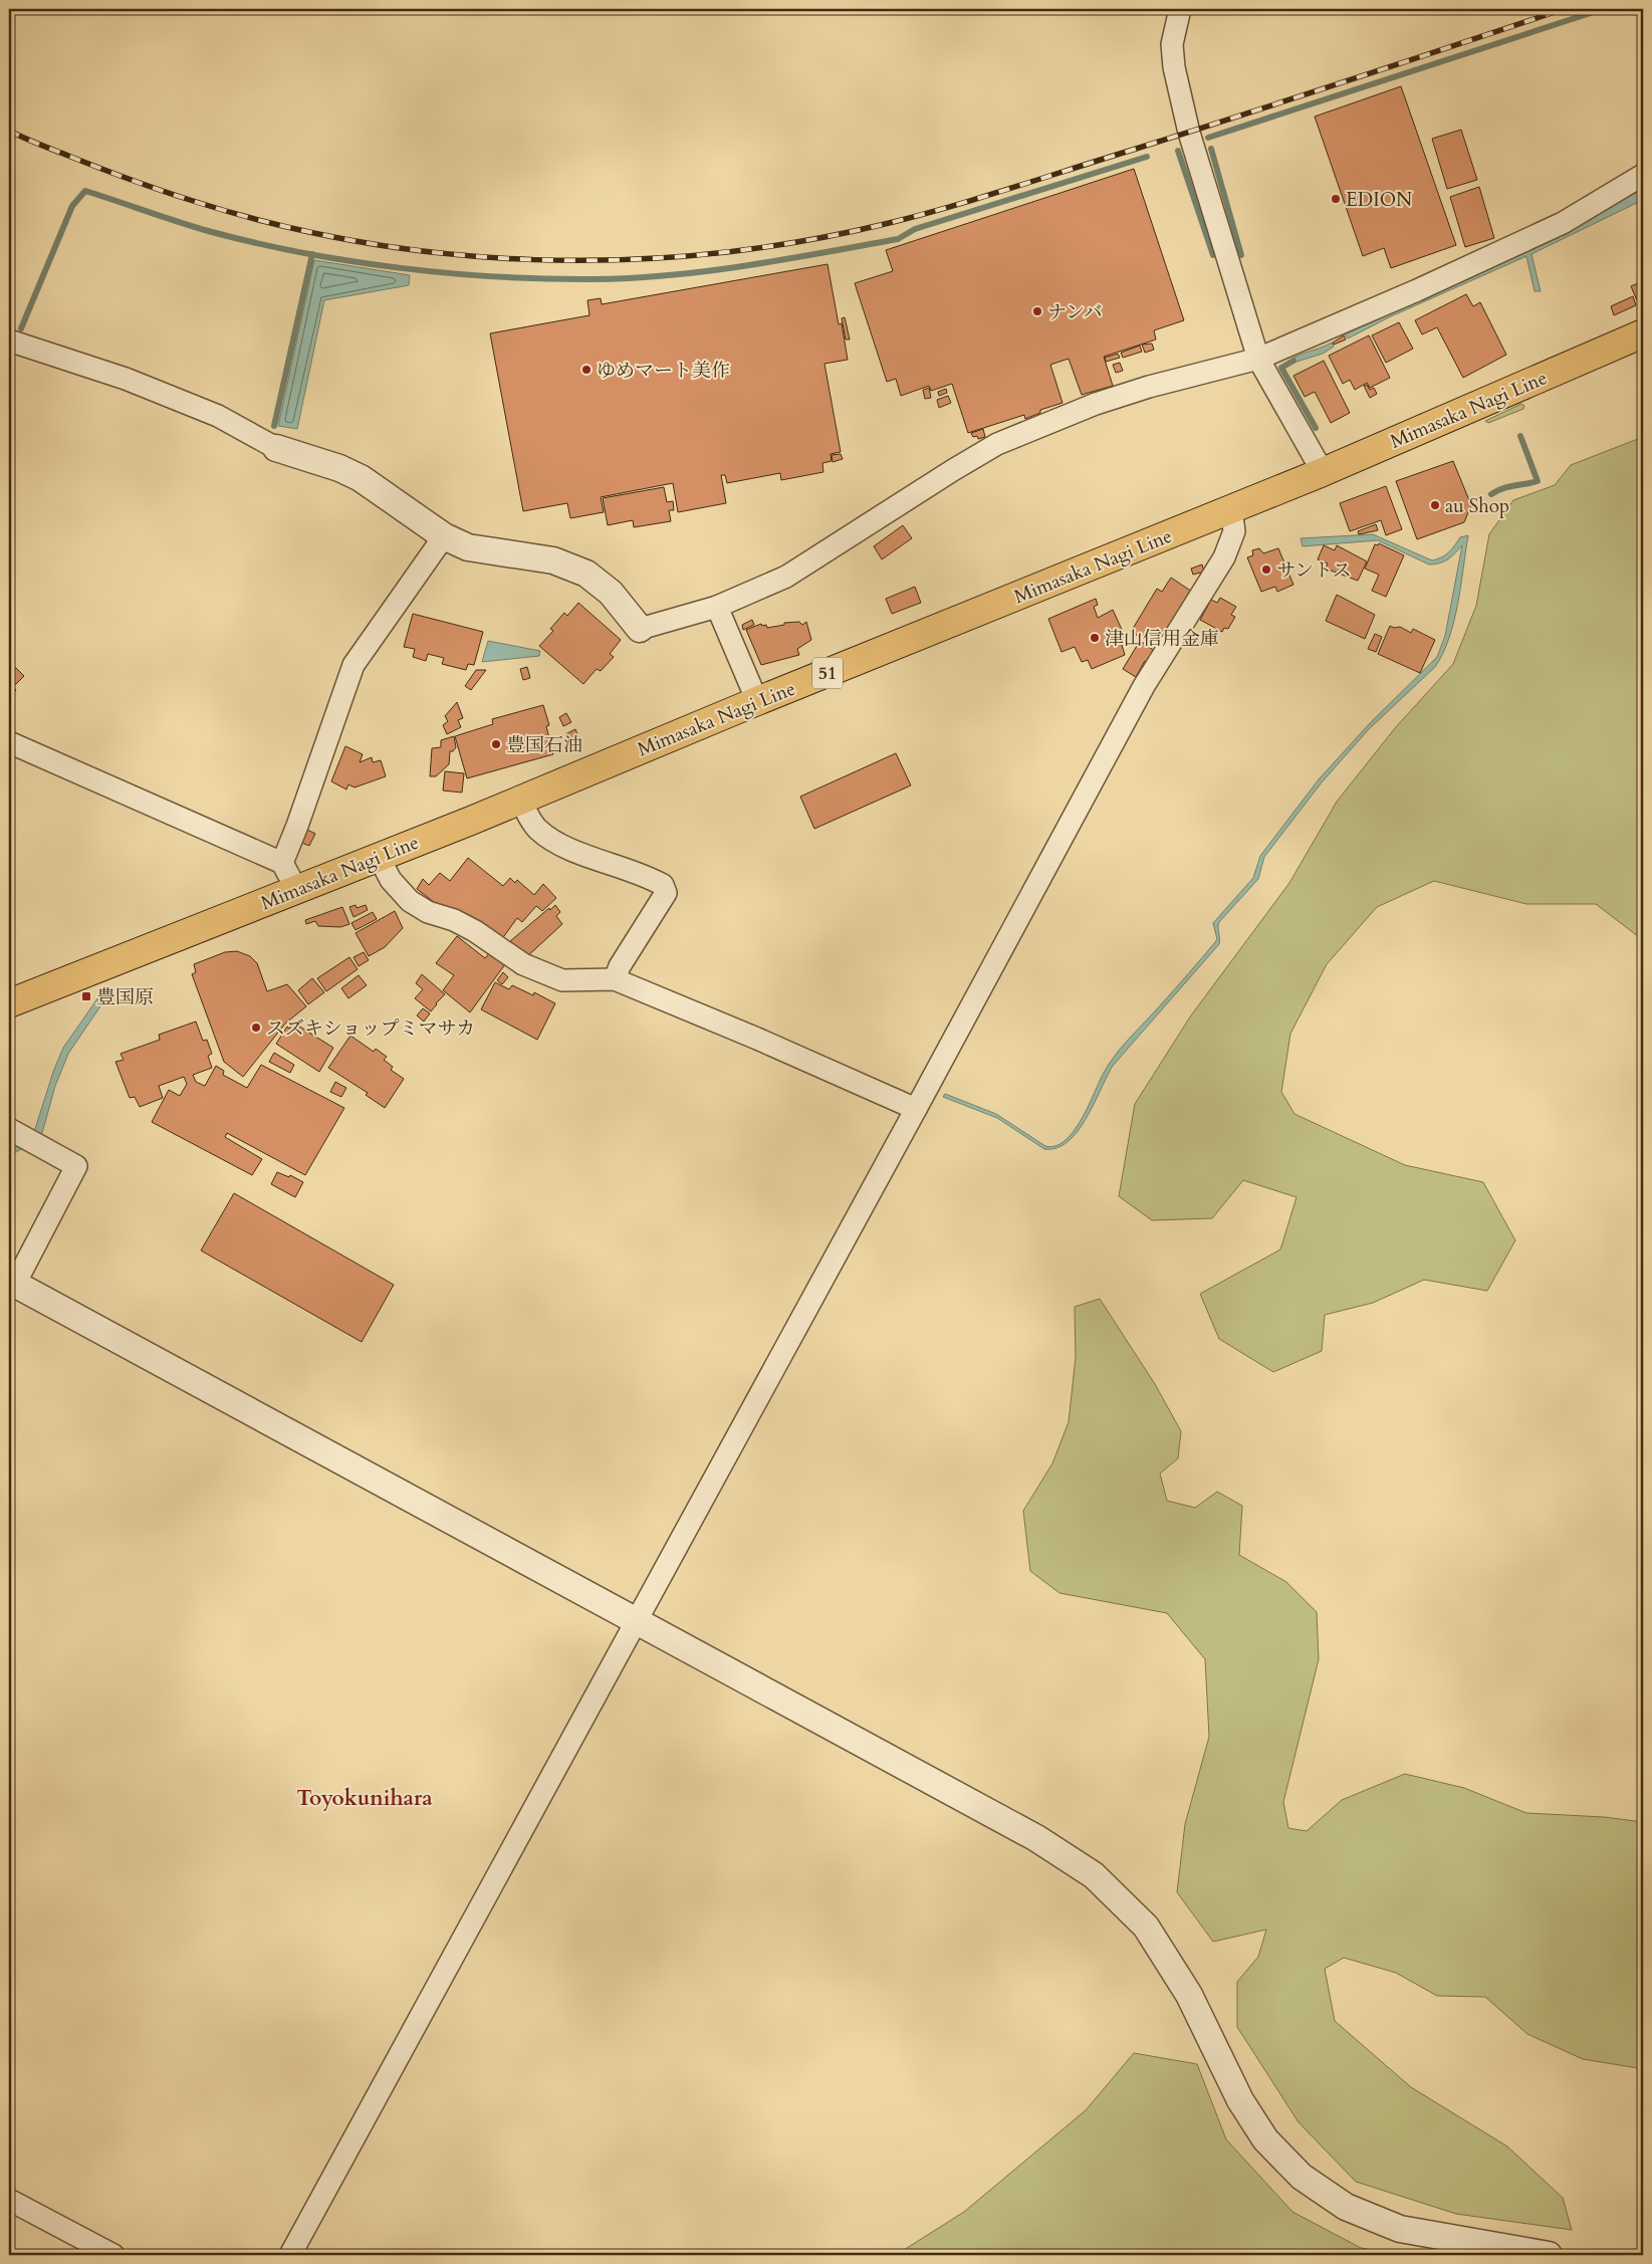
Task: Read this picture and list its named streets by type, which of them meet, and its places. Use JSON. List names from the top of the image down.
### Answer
{
  "streets": {
    "main road": ["Mimasaka Nagi Line", "51"]
  },
  "districts": ["Toyokunihara"],
  "places": {
    "other": [
      "EDION",
      "ナンバ",
      "ゆめマート美作",
      "au Shop",
      "サントス",
      "津山信用金庫",
      "豊国石油",
      "スズキショップミマサカ"
    ],
    "transit": ["豊国原"]
  }
}
